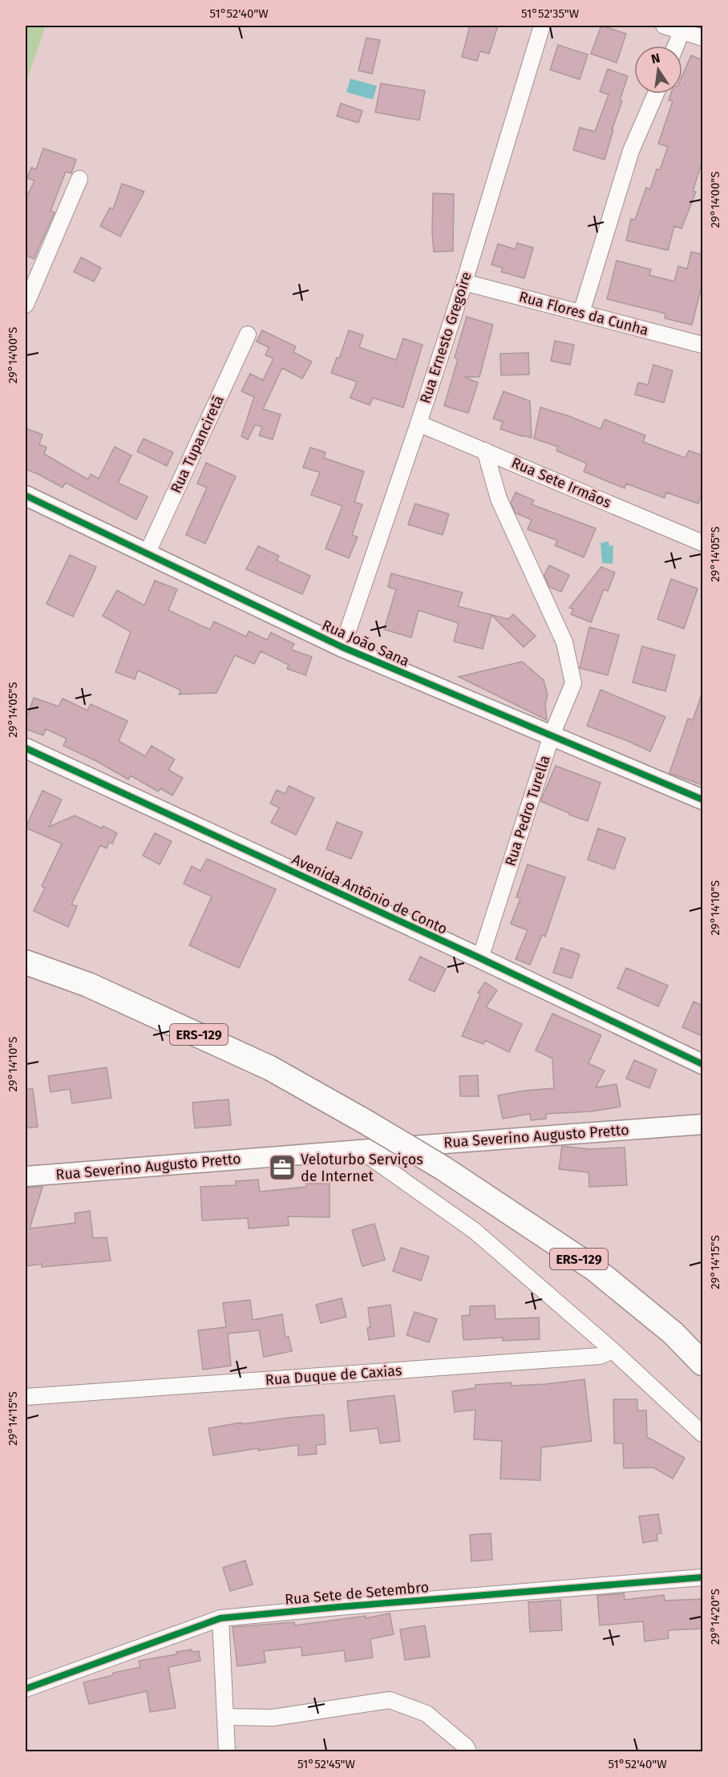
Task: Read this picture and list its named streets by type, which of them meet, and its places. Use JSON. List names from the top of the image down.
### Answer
{
  "streets": {
    "main road": ["ERS-129"],
    "street": [
      "Rua Flores da Cunha",
      "Rua Ernesto Gregoire",
      "Rua Tupanciretã",
      "Rua Sete Irmãos",
      "Rua João Sana",
      "Rua Pedro Turella",
      "Avenida Antônio de Conto",
      "Rua Severino Augusto Pretto",
      "Rua Duque de Caxias",
      "Rua Sete de Setembro"
    ]
  },
  "crossings": [
    ["Rua Flores da Cunha", "Rua Ernesto Gregoire"],
    ["Rua Ernesto Gregoire", "Rua Sete Irmãos"],
    ["Rua Ernesto Gregoire", "Rua João Sana"],
    ["Rua Tupanciretã", "Rua João Sana"],
    ["Rua Sete Irmãos", "Rua Pedro Turella"],
    ["Rua João Sana", "Rua Pedro Turella"],
    ["Rua Pedro Turella", "Avenida Antônio de Conto"]
  ],
  "places": {
    "office": ["Veloturbo Serviços de Internet"]
  },
  "north": "top",
  "coordinates": [
    "51°52'40\"W",
    "51°52'35\"W",
    "29°14'00\"S",
    "29°14'05\"S",
    "29°14'10\"S",
    "29°14'15\"S",
    "29°14'20\"S",
    "51°52'45\"W"
  ]
}
